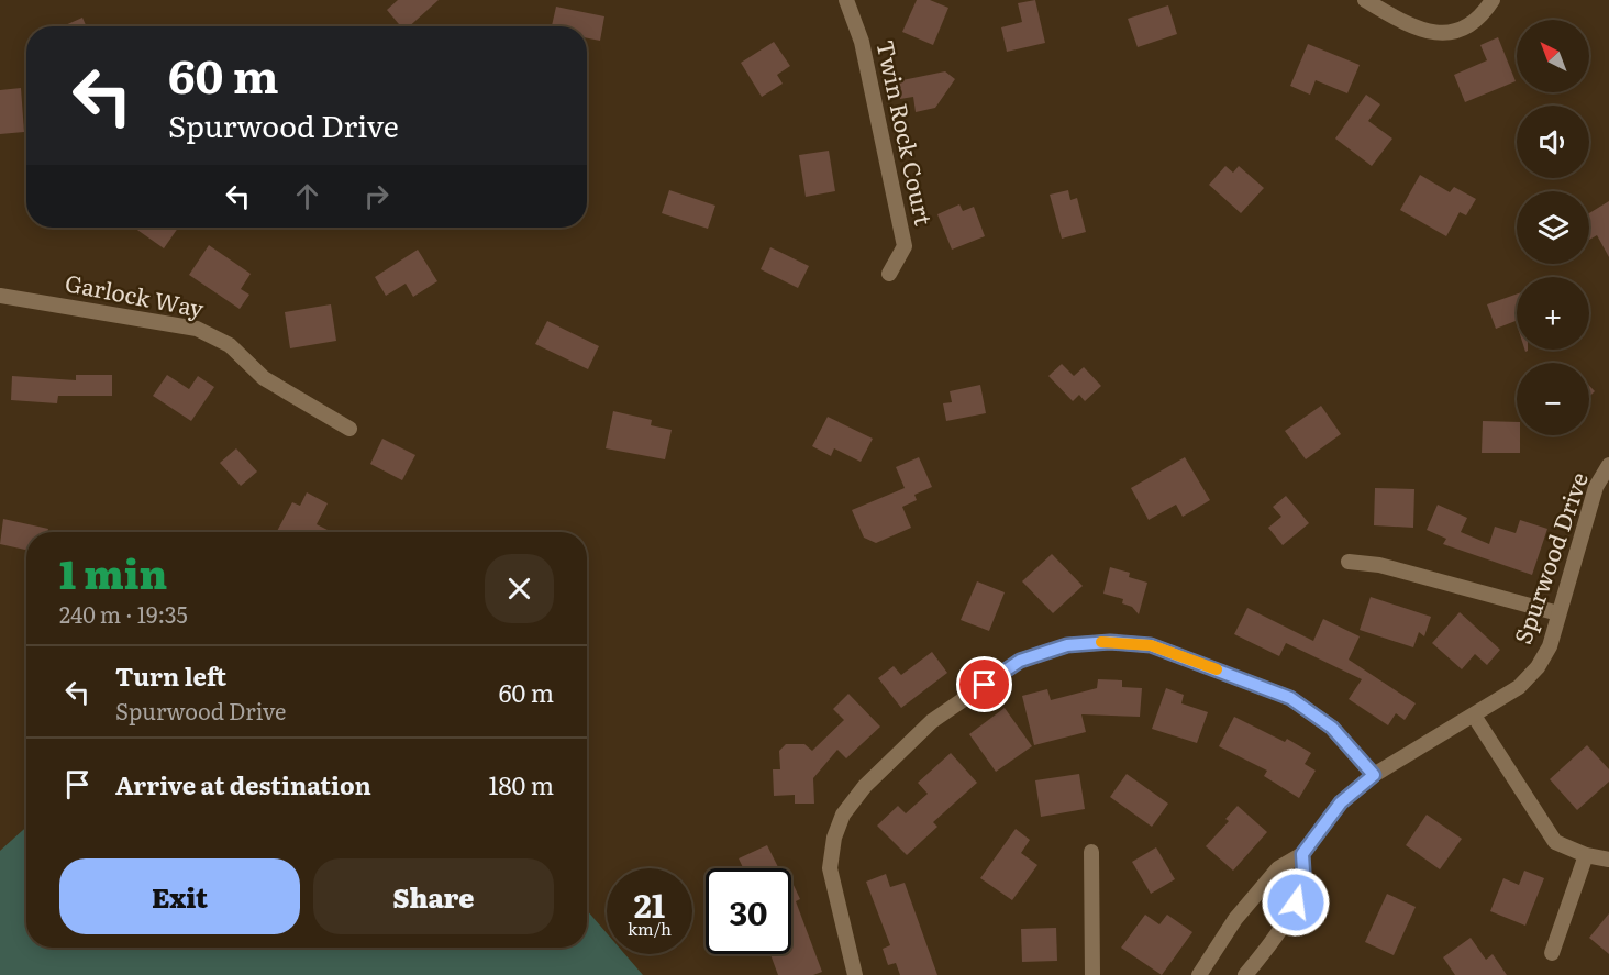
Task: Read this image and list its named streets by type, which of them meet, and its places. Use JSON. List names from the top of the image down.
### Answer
{
  "streets": {
    "street": ["Twin Rock Court", "Garlock Way", "Spurwood Drive"]
  },
  "north": "top left",
  "page": {
    "map_buttons": ["+", "−"],
    "turn": ["60 m", "Spurwood Drive"],
    "heading": ["1 min", "240 m · 19:35"],
    "list": [
      {
        "name": "Turn left",
        "note": "Spurwood Drive",
        "value": "60 m"
      },
      {
        "name": "Arrive at destination",
        "value": "180 m"
      }
    ],
    "buttons": ["Exit", "Share"],
    "speed": "21 km/h",
    "limit": "30"
  }
}
